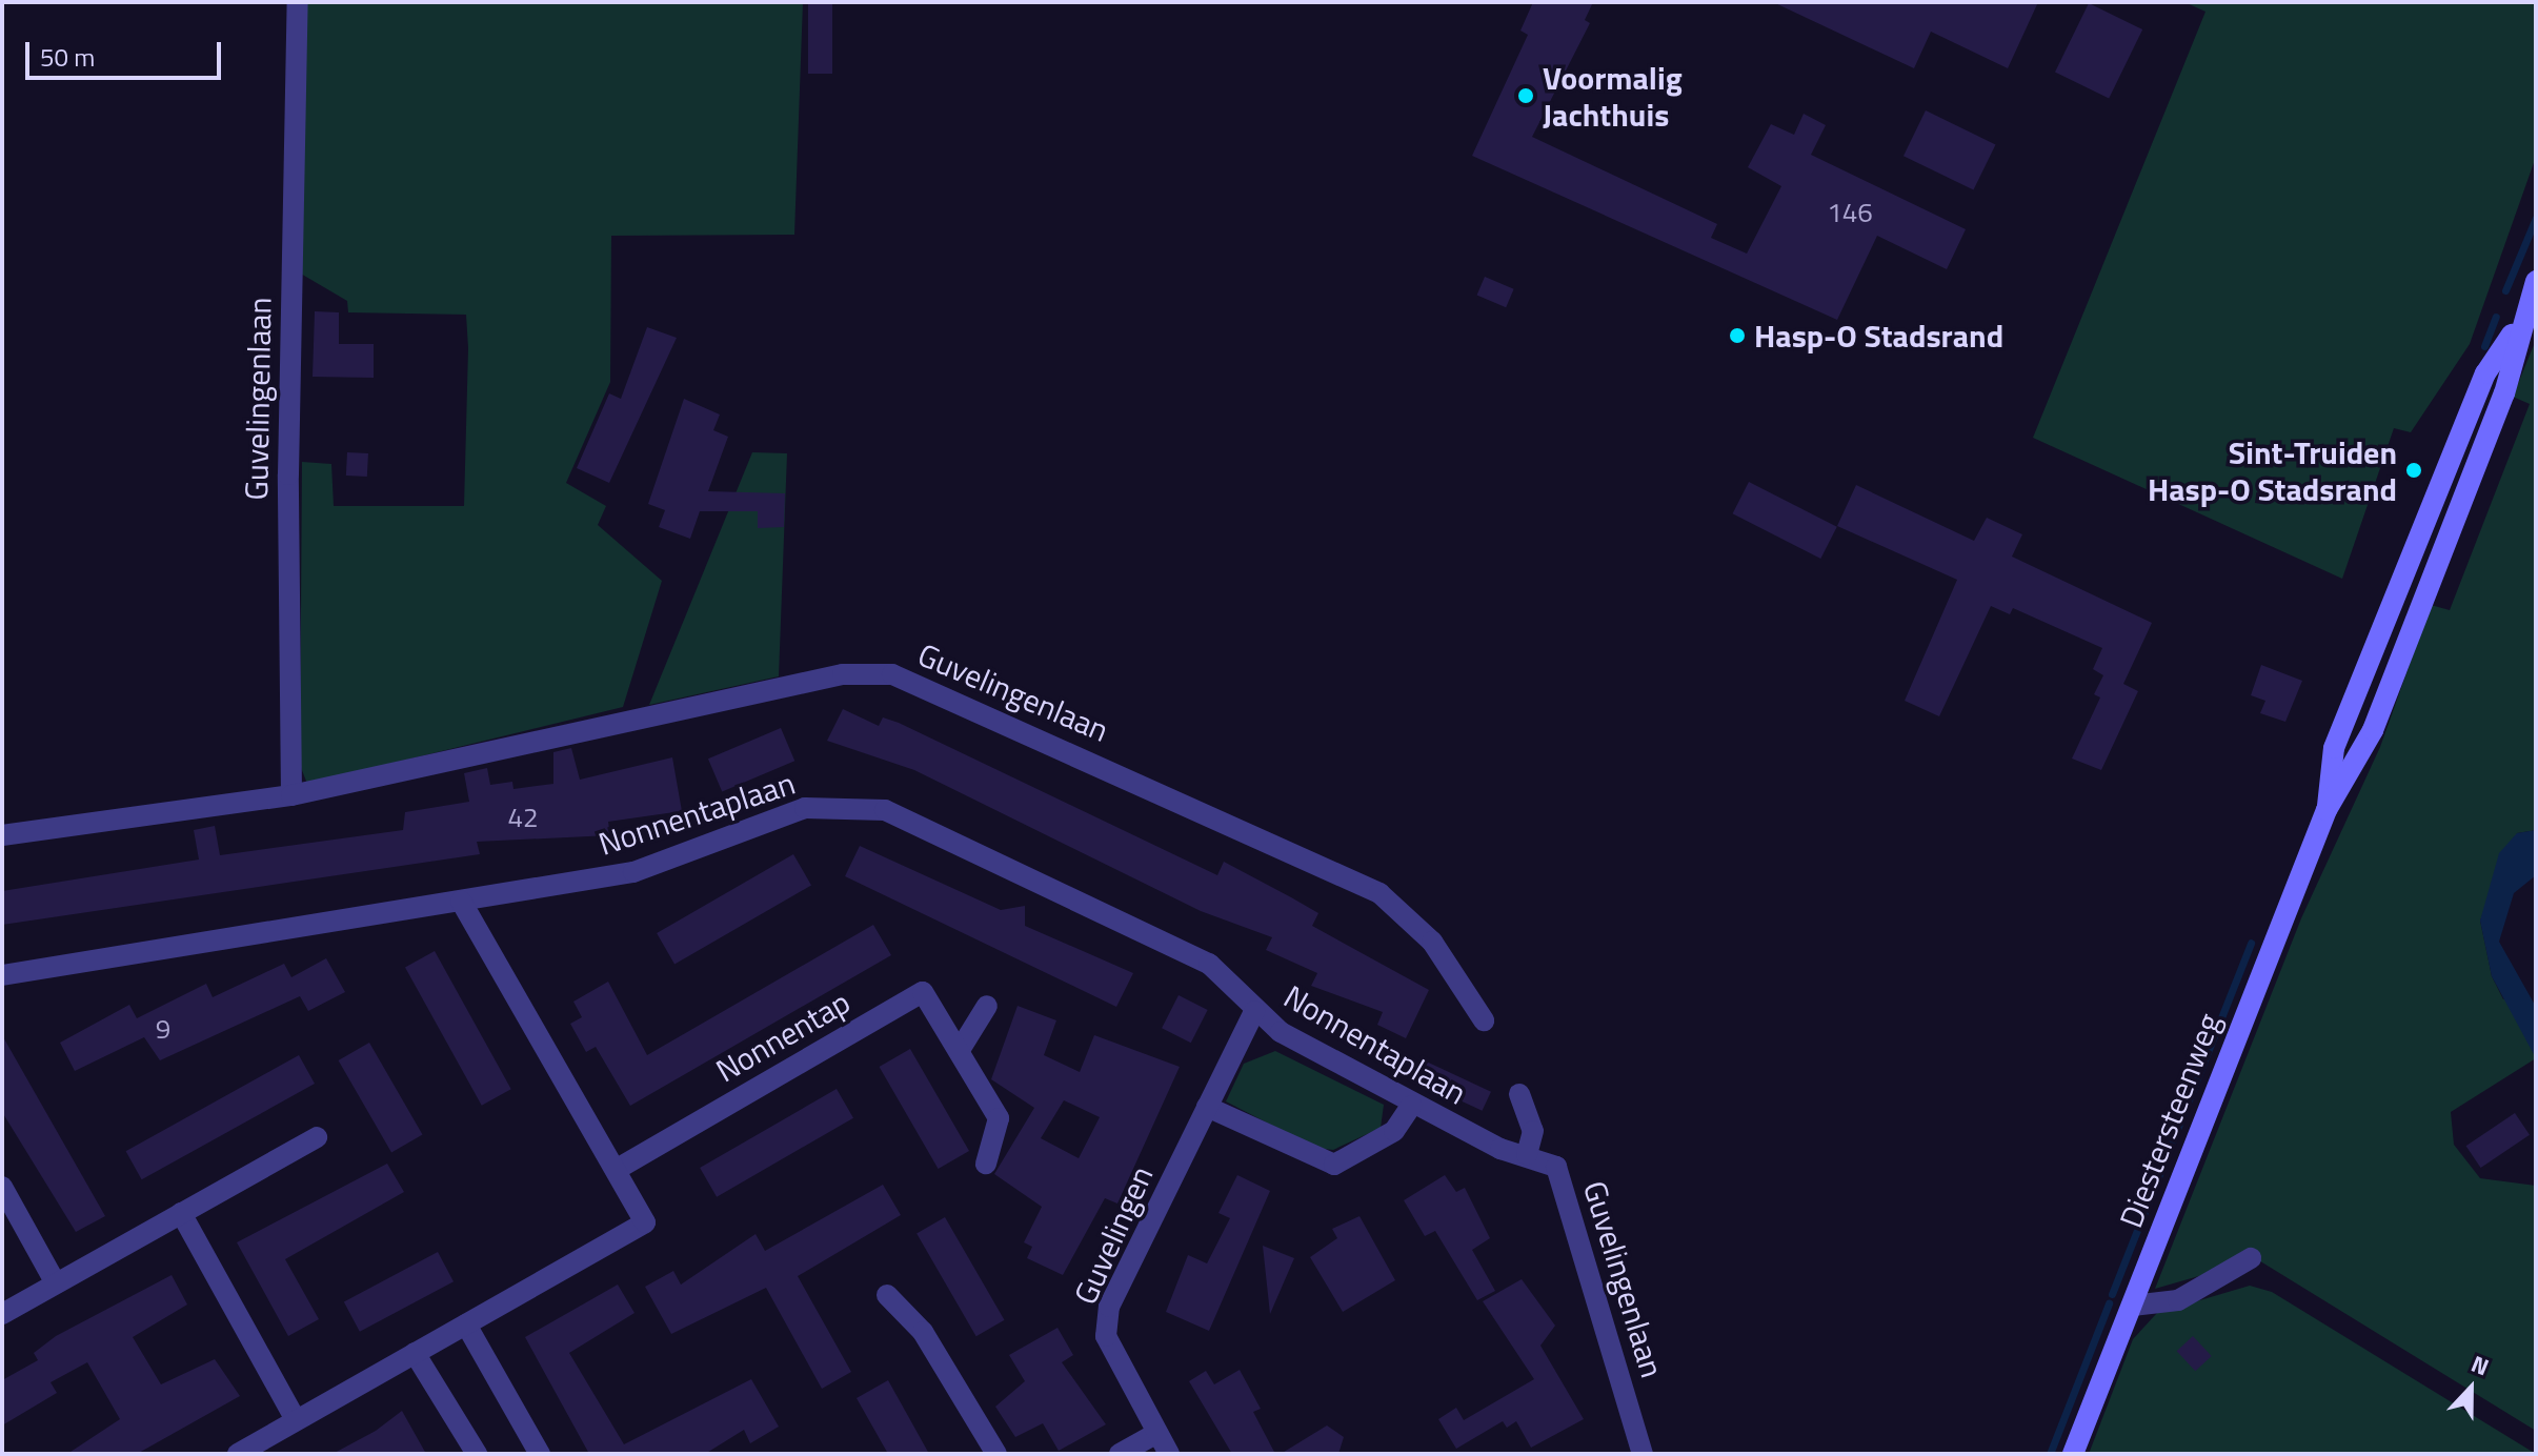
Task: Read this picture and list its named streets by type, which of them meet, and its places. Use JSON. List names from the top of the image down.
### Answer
{
  "streets": {
    "main road": ["Diestersteenweg"],
    "street": [
      "Guvelingenlaan",
      "Nonnentaplaan",
      "Nonnentap",
      "Guvelingen"
    ]
  },
  "crossings": [
    ["Guvelingenlaan", "Nonnentaplaan"],
    ["Nonnentaplaan", "Guvelingen"]
  ],
  "places": ["Voormalig Jachthuis", "Hasp-O Stadsrand", "Sint-Truiden Hasp-O Stadsrand"],
  "house_numbers": ["146", "42", "9"],
  "scale_bar": "50 m",
  "north": "top"
}
